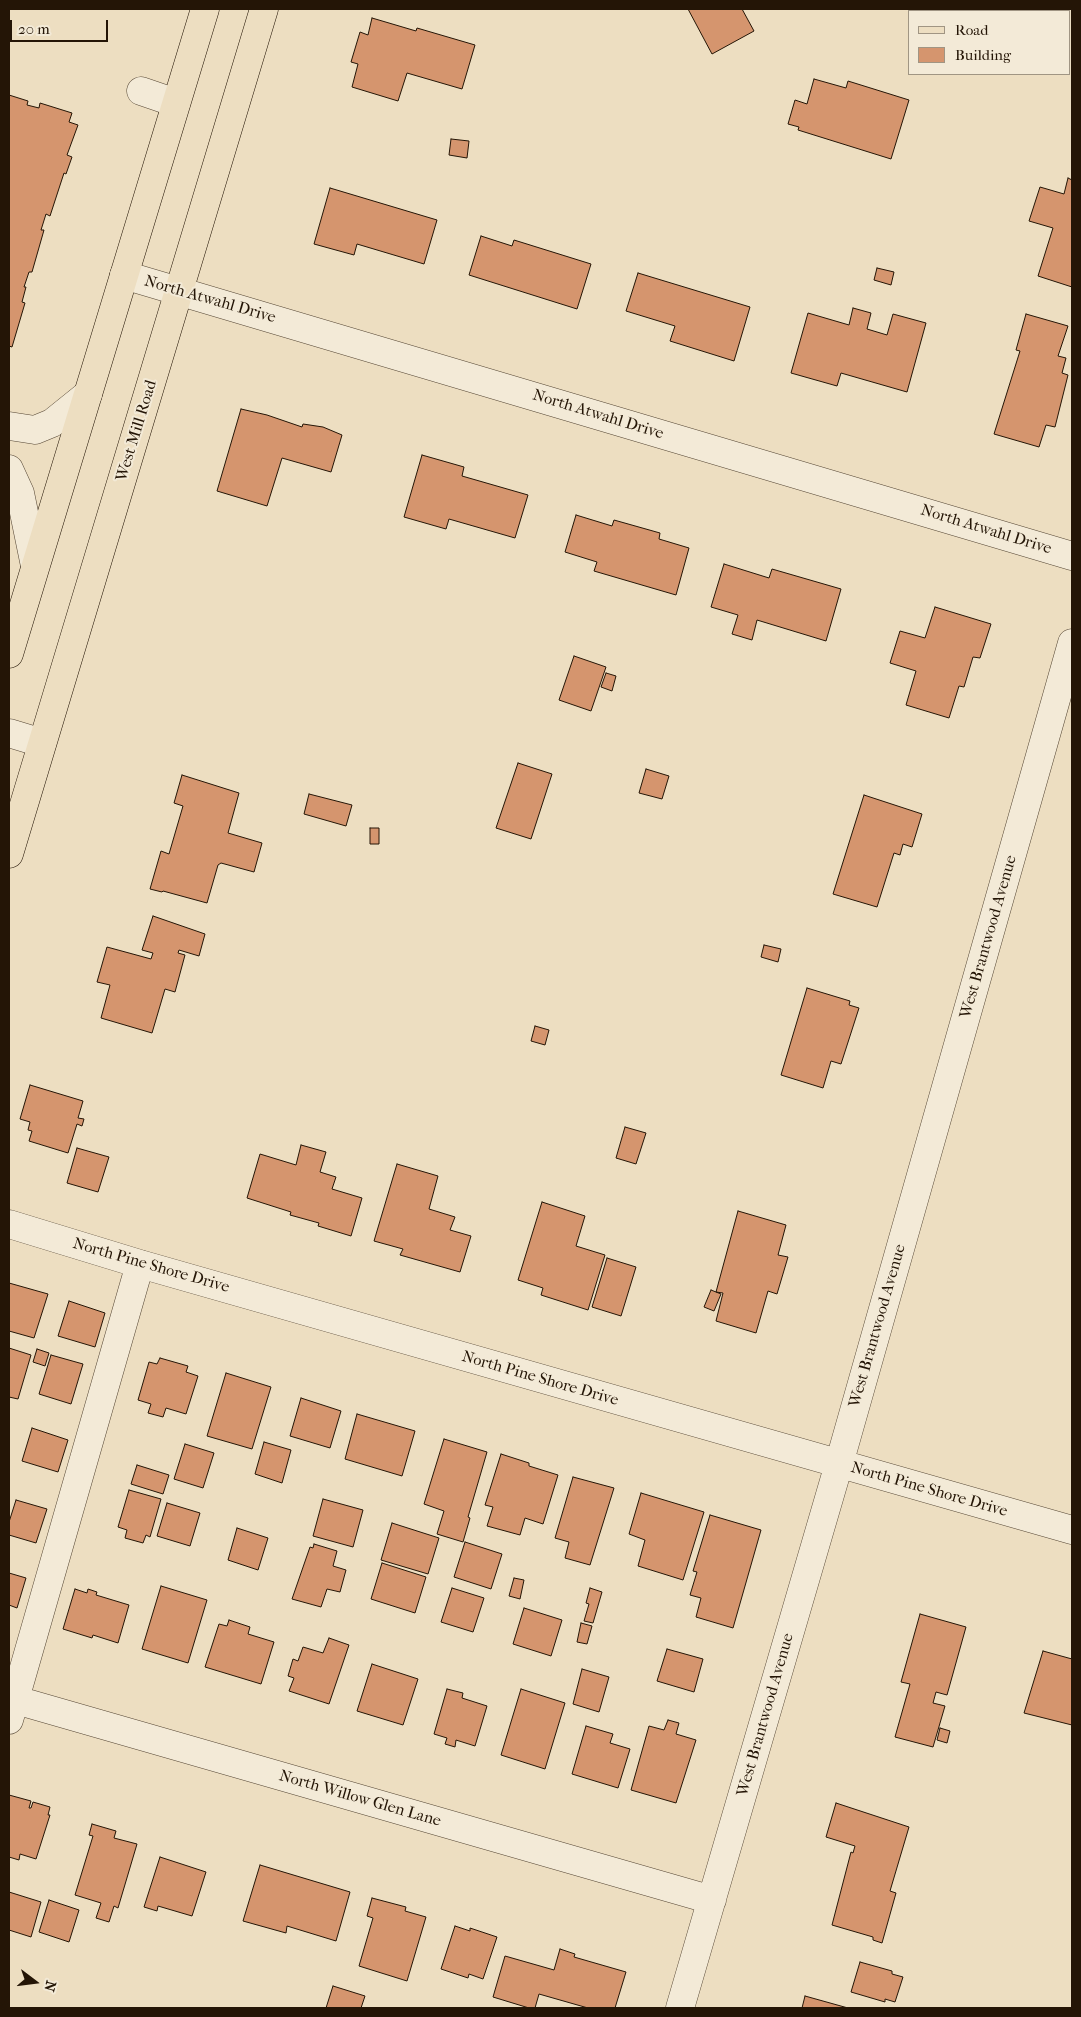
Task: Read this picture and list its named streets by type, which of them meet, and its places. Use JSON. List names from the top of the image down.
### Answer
{
  "streets": {
    "main road": ["West Mill Road"],
    "street": [
      "North Atwahl Drive",
      "West Brantwood Avenue",
      "North Pine Shore Drive",
      "North Willow Glen Lane"
    ]
  },
  "crossings": [
    ["North Atwahl Drive", "West Mill Road"],
    ["West Brantwood Avenue", "North Pine Shore Drive"],
    ["West Brantwood Avenue", "North Willow Glen Lane"]
  ],
  "legend": ["Road", "Building"],
  "scale_bar": "20 m",
  "north": "right"
}
